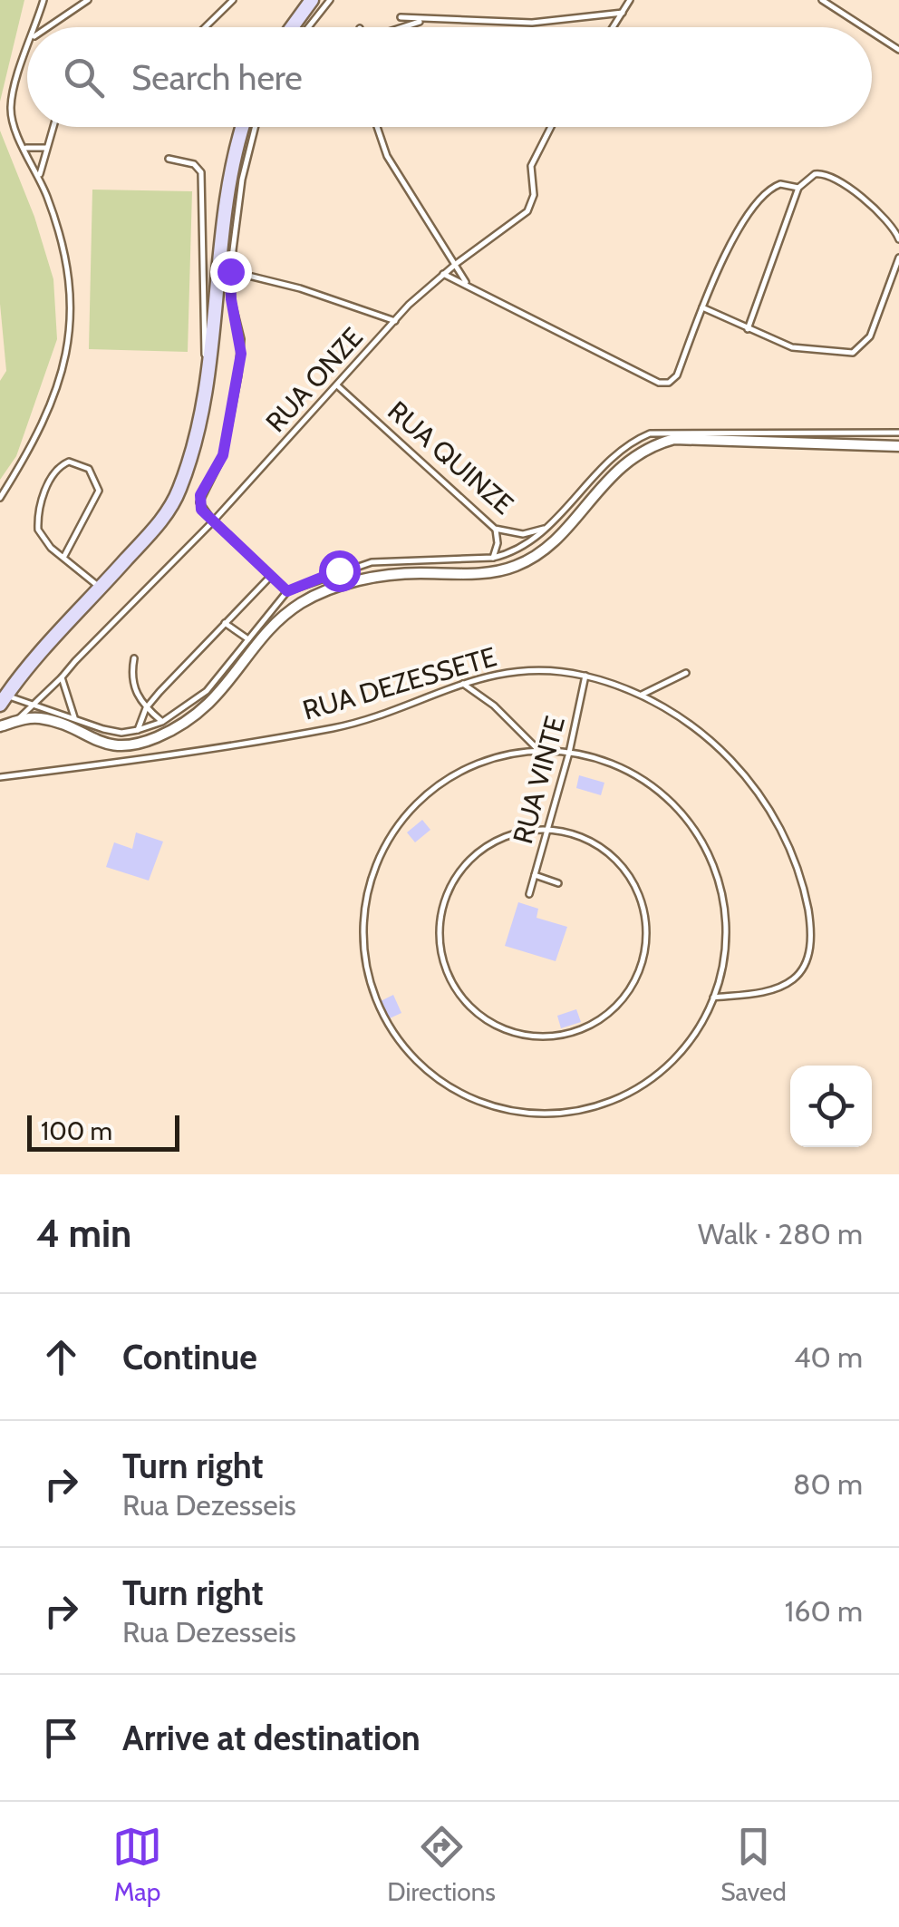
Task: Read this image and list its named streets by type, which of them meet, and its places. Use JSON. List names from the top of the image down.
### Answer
{
  "streets": {
    "lane": [
      "RUA ONZE",
      "RUA QUINZE",
      "RUA DEZESSETE",
      "RUA VINTE"
    ]
  },
  "crossings": [
    ["RUA ONZE", "RUA QUINZE"],
    ["RUA DEZESSETE", "RUA VINTE"]
  ],
  "scale_bar": "100 m",
  "page": {
    "search": "Search here",
    "scale": "100 m",
    "heading": ["4 min", "Walk · 280 m"],
    "list": [
      ["Continue", "40 m"],
      ["Turn right", "Rua Dezesseis", "80 m"],
      ["Turn right", "Rua Dezesseis", "160 m"],
      "Arrive at destination"
    ],
    "nav": ["Map", "Directions", "Saved"]
  }
}
